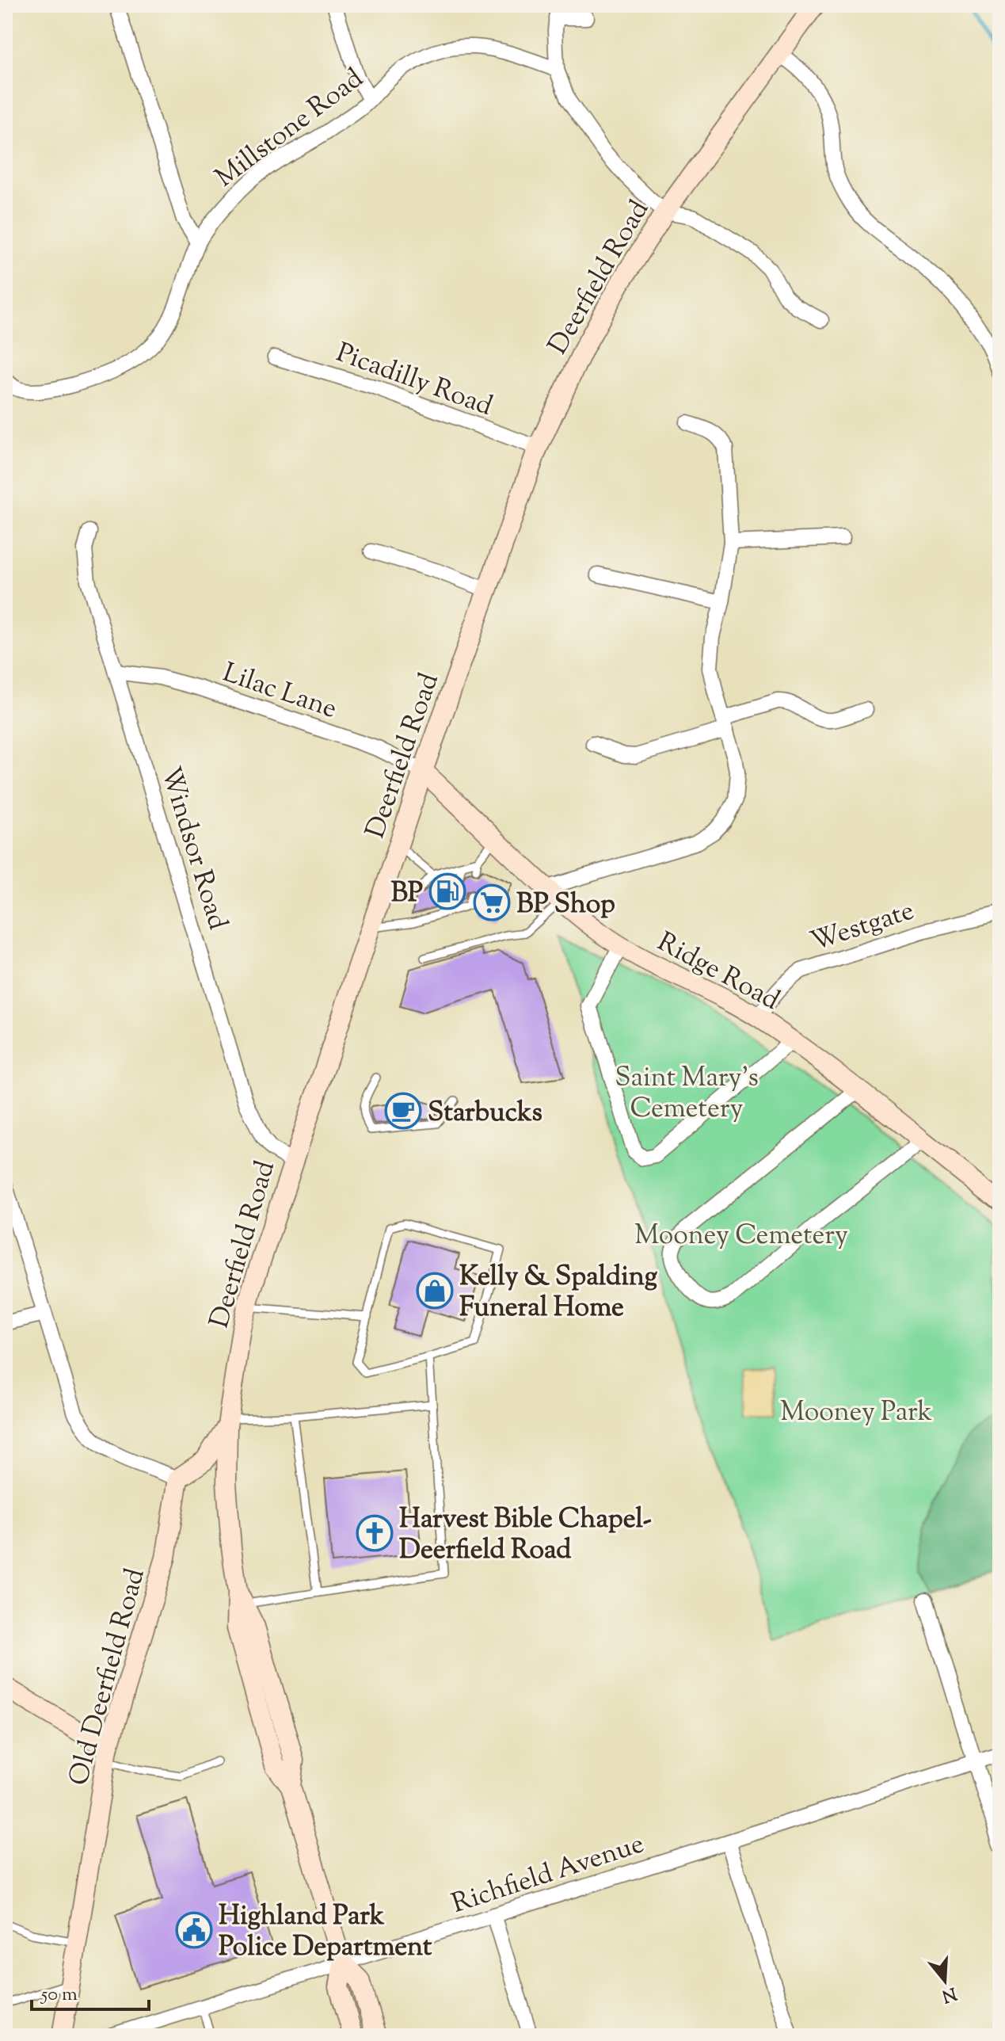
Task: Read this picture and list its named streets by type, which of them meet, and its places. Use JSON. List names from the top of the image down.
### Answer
{
  "streets": {
    "main road": ["Deerfield Road", "Ridge Road", "Old Deerfield Road"],
    "street": [
      "Millstone Road",
      "Picadilly Road",
      "Lilac Lane",
      "Windsor Road",
      "Westgate",
      "Richfield Avenue"
    ]
  },
  "crossings": [
    ["Deerfield Road", "Picadilly Road"],
    ["Deerfield Road", "Lilac Lane"],
    ["Deerfield Road", "Windsor Road"],
    ["Deerfield Road", "Ridge Road"],
    ["Deerfield Road", "Richfield Avenue"],
    ["Lilac Lane", "Windsor Road"],
    ["Lilac Lane", "Ridge Road"],
    ["Westgate", "Ridge Road"]
  ],
  "parks": ["Saint Mary's Cemetery", "Mooney Cemetery", "Mooney Park"],
  "places": {
    "fuel station": ["BP"],
    "supermarket": ["BP Shop"],
    "cafe": ["Starbucks"],
    "shop": ["Kelly & Spalding Funeral Home"],
    "church": ["Harvest Bible Chapel- Deerfield Road"],
    "public building": ["Highland Park Police Department"]
  },
  "scale_bar": "50 m",
  "north": "bottom"
}
